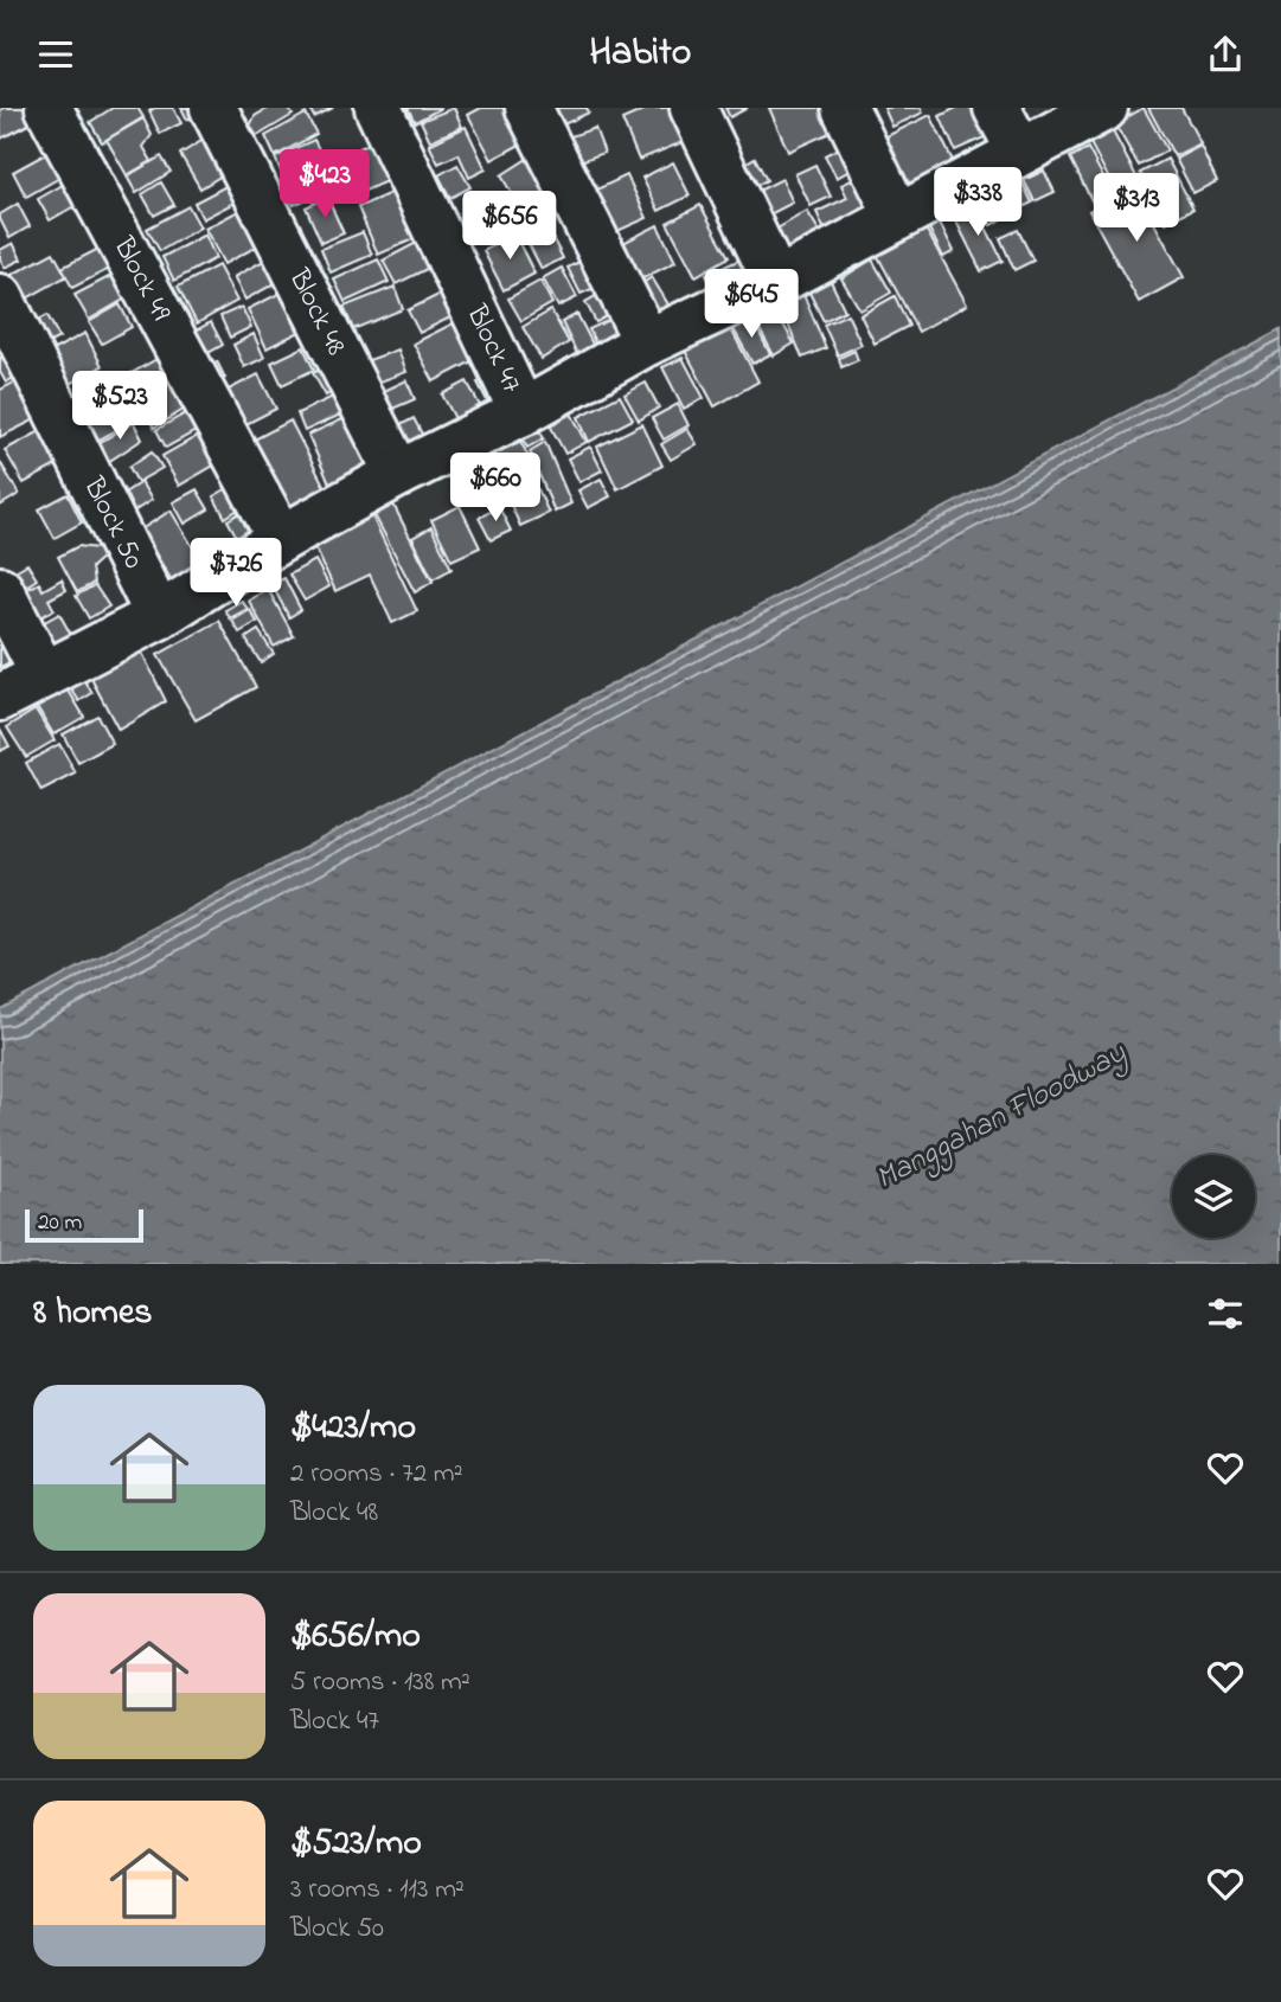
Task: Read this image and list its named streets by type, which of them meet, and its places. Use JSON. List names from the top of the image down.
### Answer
{
  "streets": {
    "street": [
      "Block 49",
      "Block 48",
      "Block 47",
      "Block 50"
    ]
  },
  "water": ["Manggahan Floodway"],
  "scale_bar": "20 m",
  "page": {
    "header": "Habito",
    "price": [
      "$423",
      "$338",
      "$313",
      "$656",
      "$645",
      "$523",
      "$660",
      "$726"
    ],
    "scale": "20 m",
    "heading": "8 homes",
    "list": [
      {
        "name": "$423/mo",
        "note": "2 rooms · 72 m² · Block 48"
      },
      {
        "name": "$656/mo",
        "note": "5 rooms · 138 m² · Block 47"
      },
      {
        "name": "$523/mo",
        "note": "3 rooms · 113 m² · Block 50"
      }
    ]
  }
}
